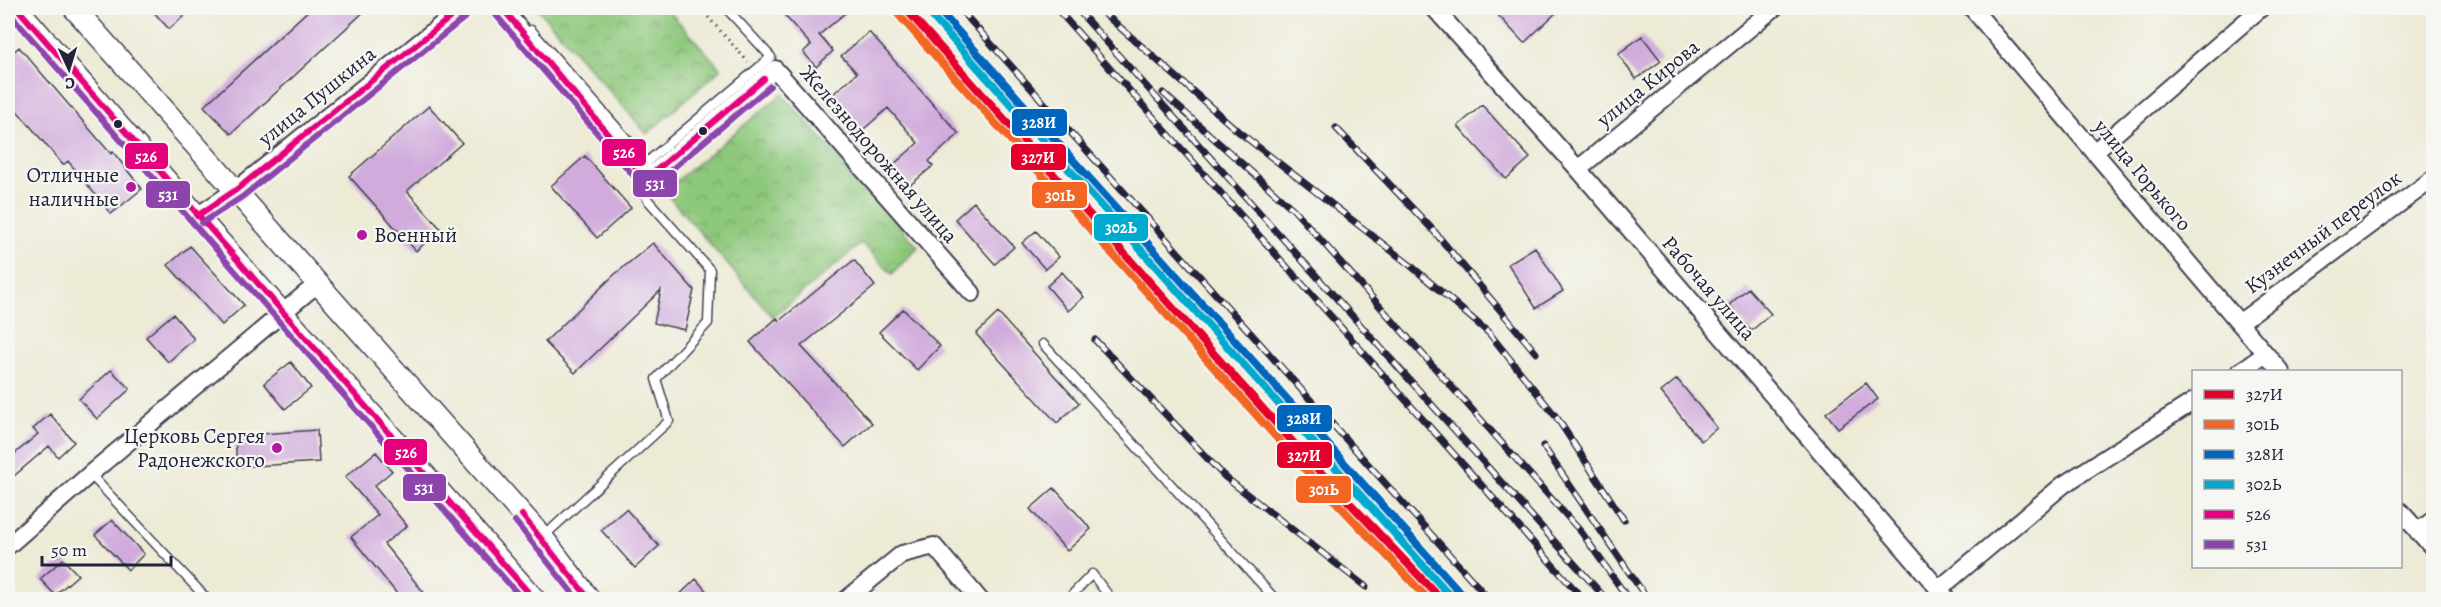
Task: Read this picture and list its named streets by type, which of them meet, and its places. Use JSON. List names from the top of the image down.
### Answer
{
  "streets": {
    "street": [
      "улица Кирова",
      "улица Пушкина",
      "Железнодорожная улица",
      "улица Горького",
      "Кузнечный переулок",
      "Рабочая улица"
    ]
  },
  "crossings": [
    ["улица Кирова", "Рабочая улица"],
    ["улица Горького", "Кузнечный переулок"]
  ],
  "places": ["Отличные наличные", "Военный", "Церковь Сергея Радонежского"],
  "lines": [
    "transit line 327И",
    "transit line 328И",
    "transit line 526",
    "transit line 301Ь",
    "transit line 302Ь",
    "transit line 531"
  ],
  "legend": [
    "327И",
    "301Ь",
    "328И",
    "302Ь",
    "526",
    "531"
  ],
  "scale_bar": "50 m",
  "north": "bottom"
}
